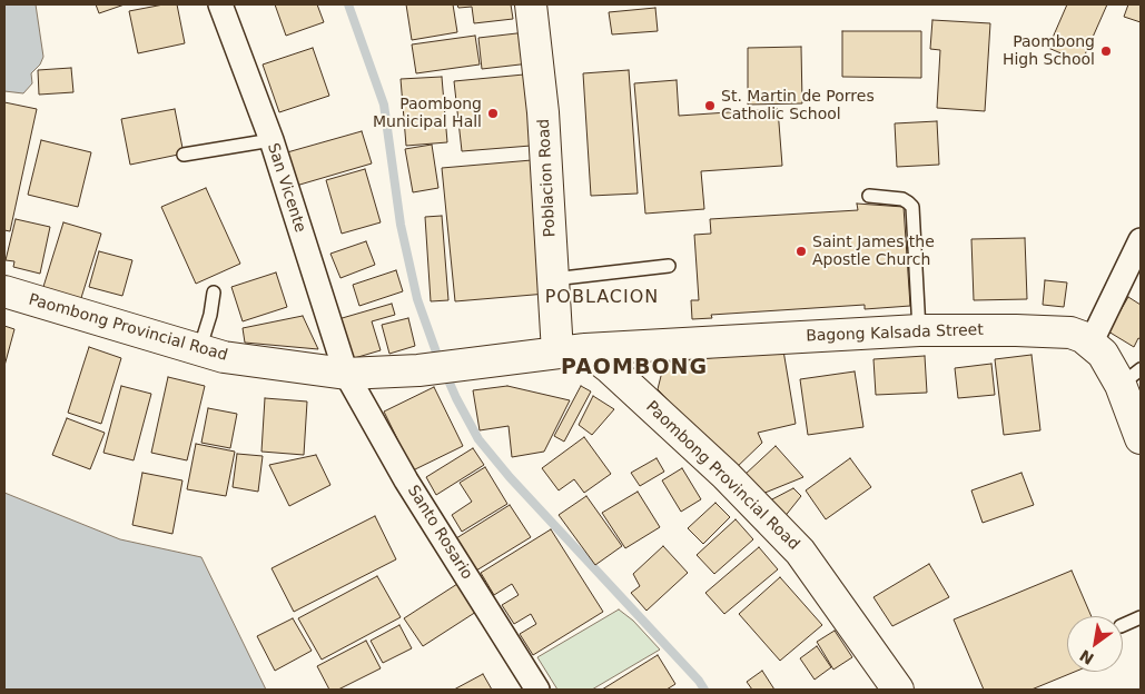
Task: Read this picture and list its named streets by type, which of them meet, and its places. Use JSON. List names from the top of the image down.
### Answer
{
  "streets": {
    "main road": ["Poblacion Road", "Paombong Provincial Road", "Bagong Kalsada Street"],
    "street": ["San Vicente", "Santo Rosario"]
  },
  "crossings": [
    ["Poblacion Road", "Paombong Provincial Road"],
    ["Poblacion Road", "Bagong Kalsada Street"],
    ["San Vicente", "Paombong Provincial Road"],
    ["San Vicente", "Santo Rosario"],
    ["Paombong Provincial Road", "Bagong Kalsada Street"],
    ["Paombong Provincial Road", "Santo Rosario"]
  ],
  "districts": ["POBLACION", "PAOMBONG"],
  "places": [
    "Paombong High School",
    "St. Martin de Porres Catholic School",
    "Paombong Municipal Hall",
    "Saint James the Apostle Church"
  ],
  "north": "bottom left"
}
